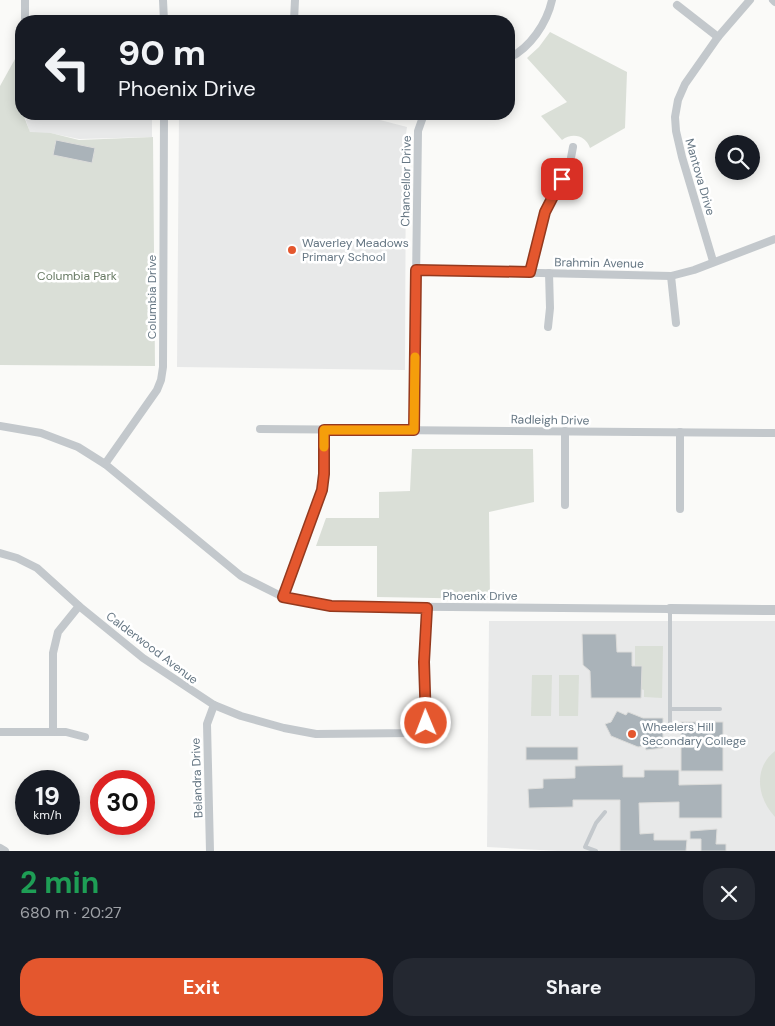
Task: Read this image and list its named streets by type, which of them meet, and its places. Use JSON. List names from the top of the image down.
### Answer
{
  "streets": {
    "street": [
      "Mantova Drive",
      "Chancellor Drive",
      "Brahmin Avenue",
      "Columbia Drive",
      "Radleigh Drive",
      "Phoenix Drive",
      "Calderwood Avenue",
      "Belandra Drive"
    ]
  },
  "crossings": [
    ["Mantova Drive", "Brahmin Avenue"],
    ["Chancellor Drive", "Brahmin Avenue"],
    ["Chancellor Drive", "Radleigh Drive"],
    ["Columbia Drive", "Phoenix Drive"],
    ["Phoenix Drive", "Calderwood Avenue"],
    ["Calderwood Avenue", "Belandra Drive"]
  ],
  "parks": ["Columbia Park"],
  "places": ["Waverley Meadows Primary School", "Wheelers Hill Secondary College"],
  "page": {
    "turn": ["90 m", "Phoenix Drive"],
    "speed": "19 km/h",
    "limit": "30",
    "heading": ["2 min", "680 m · 20:27"],
    "buttons": ["Exit", "Share"]
  }
}
